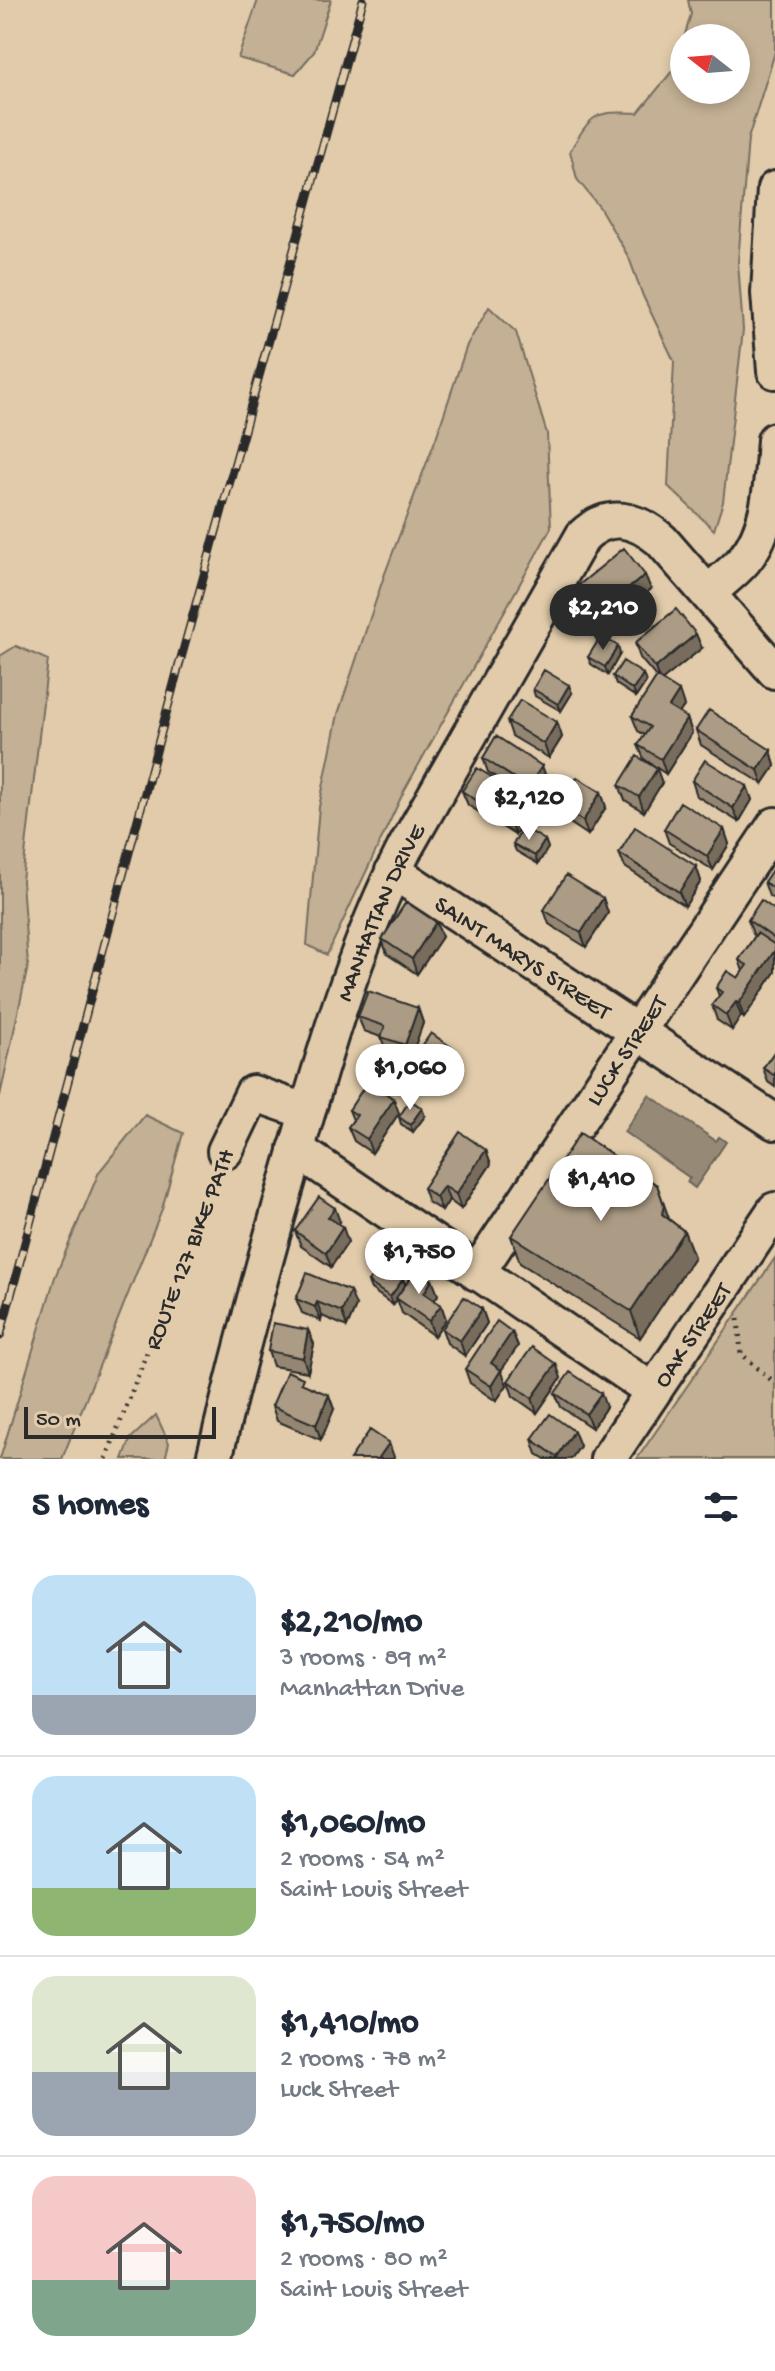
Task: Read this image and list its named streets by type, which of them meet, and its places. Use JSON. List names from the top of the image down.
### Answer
{
  "streets": {
    "street": [
      "MANHATTAN DRIVE",
      "SAINT MARYS STREET",
      "LUCK STREET",
      "ROUTE 127 BIKE PATH",
      "OAK STREET"
    ]
  },
  "crossings": [
    ["MANHATTAN DRIVE", "SAINT MARYS STREET"],
    ["MANHATTAN DRIVE", "ROUTE 127 BIKE PATH"],
    ["SAINT MARYS STREET", "LUCK STREET"]
  ],
  "scale_bar": "50 m",
  "north": "left",
  "page": {
    "price": [
      "$2,210",
      "$2,120",
      "$1,060",
      "$1,410",
      "$1,750"
    ],
    "scale": "50 m",
    "heading": "5 homes",
    "list": [
      {
        "name": "$2,210/mo",
        "note": "3 rooms · 89 m² · Manhattan Drive"
      },
      {
        "name": "$1,060/mo",
        "note": "2 rooms · 54 m² · Saint Louis Street"
      },
      {
        "name": "$1,410/mo",
        "note": "2 rooms · 78 m² · Luck Street"
      },
      {
        "name": "$1,750/mo",
        "note": "2 rooms · 80 m² · Saint Louis Street"
      }
    ]
  }
}
